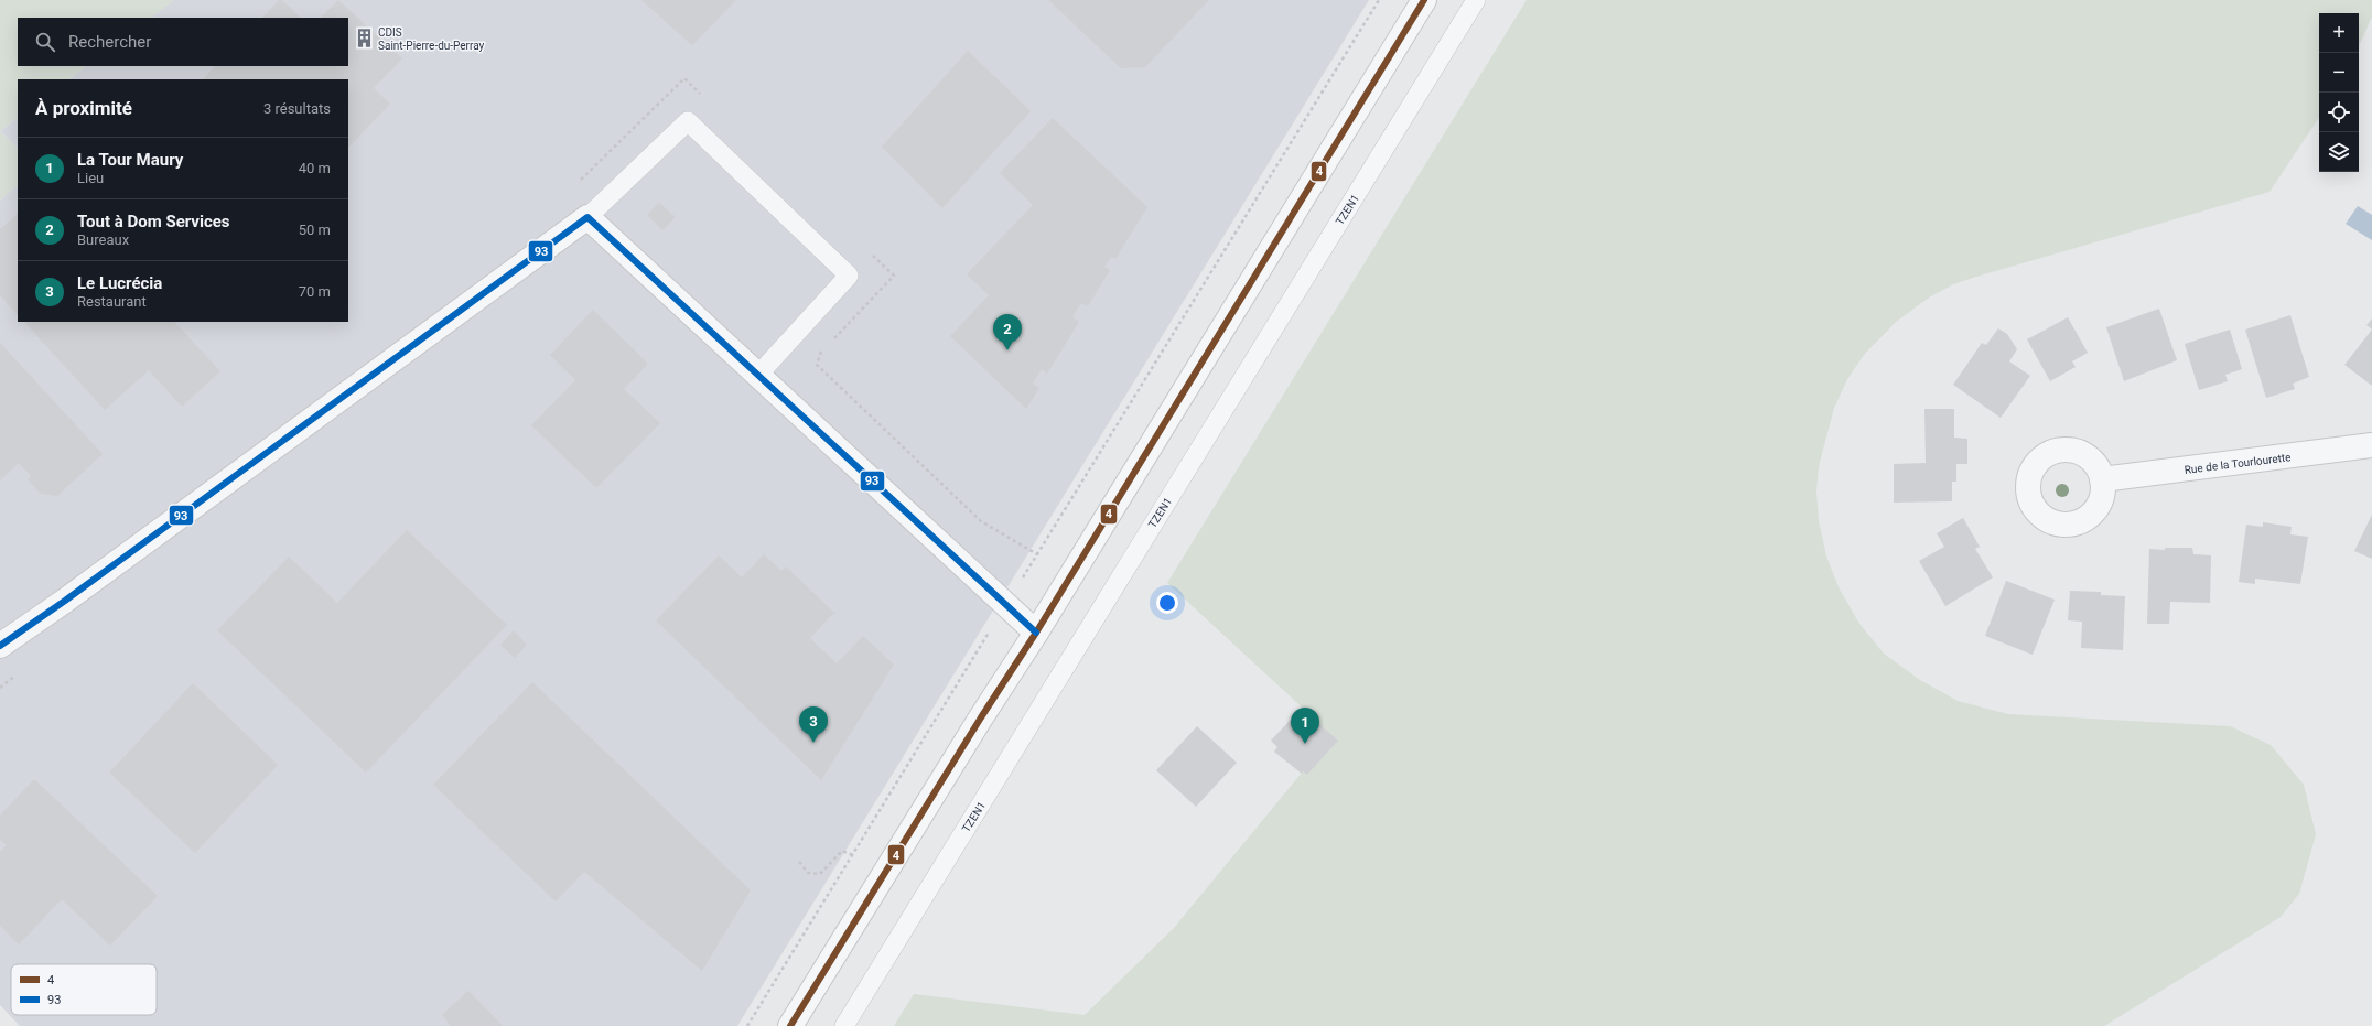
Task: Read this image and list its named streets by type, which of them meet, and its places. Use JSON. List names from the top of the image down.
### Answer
{
  "streets": {
    "street": ["Rue de la Tourlourette"],
    "lane": ["TZEN1"]
  },
  "places": {
    "building": ["CDIS Saint-Pierre-du-Perray"]
  },
  "lines": ["transit line 4", "transit line 93"],
  "legend": ["4", "93"],
  "page": {
    "map_buttons": ["+", "−"],
    "search": "Rechercher",
    "heading": ["À proximité", "3 résultats"],
    "list": [
      {
        "mark": "1",
        "name": "La Tour Maury",
        "note": "Lieu",
        "value": "40 m"
      },
      {
        "mark": "2",
        "name": "Tout à Dom Services",
        "note": "Bureaux",
        "value": "50 m"
      },
      {
        "mark": "3",
        "name": "Le Lucrécia",
        "note": "Restaurant",
        "value": "70 m"
      }
    ],
    "pins": ["2", "3", "1"]
  }
}
